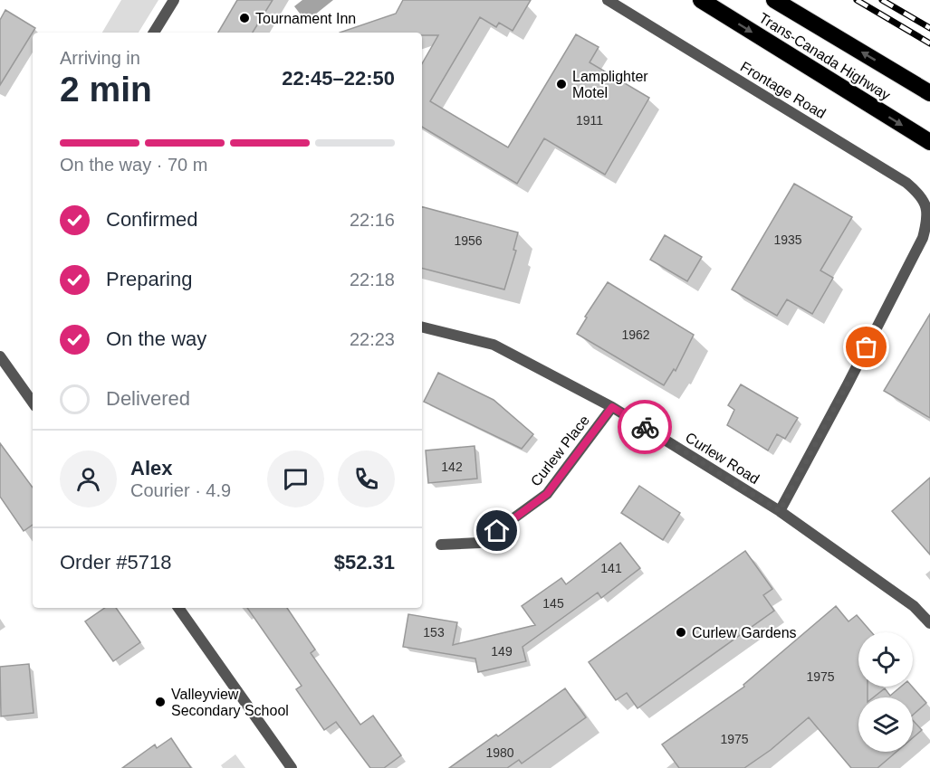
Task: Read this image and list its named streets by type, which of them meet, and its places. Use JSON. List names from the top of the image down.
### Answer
{
  "streets": {
    "highway": ["Trans-Canada Highway"],
    "street": ["Frontage Road", "Curlew Place", "Curlew Road"]
  },
  "crossings": [
    ["Curlew Place", "Curlew Road"]
  ],
  "places": [
    "Tournament Inn",
    "Lamplighter Motel",
    "Curlew Gardens",
    "Valleyview Secondary School"
  ],
  "house_numbers": [
    "1911",
    "1935",
    "1956",
    "1962",
    "142",
    "141",
    "145",
    "153",
    "149",
    "1975",
    "1975",
    "1980"
  ],
  "page": {
    "heading": ["2 min", "Arriving in", "22:45–22:50"],
    "panel": [
      "Alex",
      "Courier · 4.9",
      "Order #5718",
      "$52.31"
    ],
    "bar": "On the way · 70 m",
    "list": [
      ["Confirmed", "22:16"],
      ["Preparing", "22:18"],
      ["On the way", "22:23"],
      "Delivered"
    ]
  }
}
